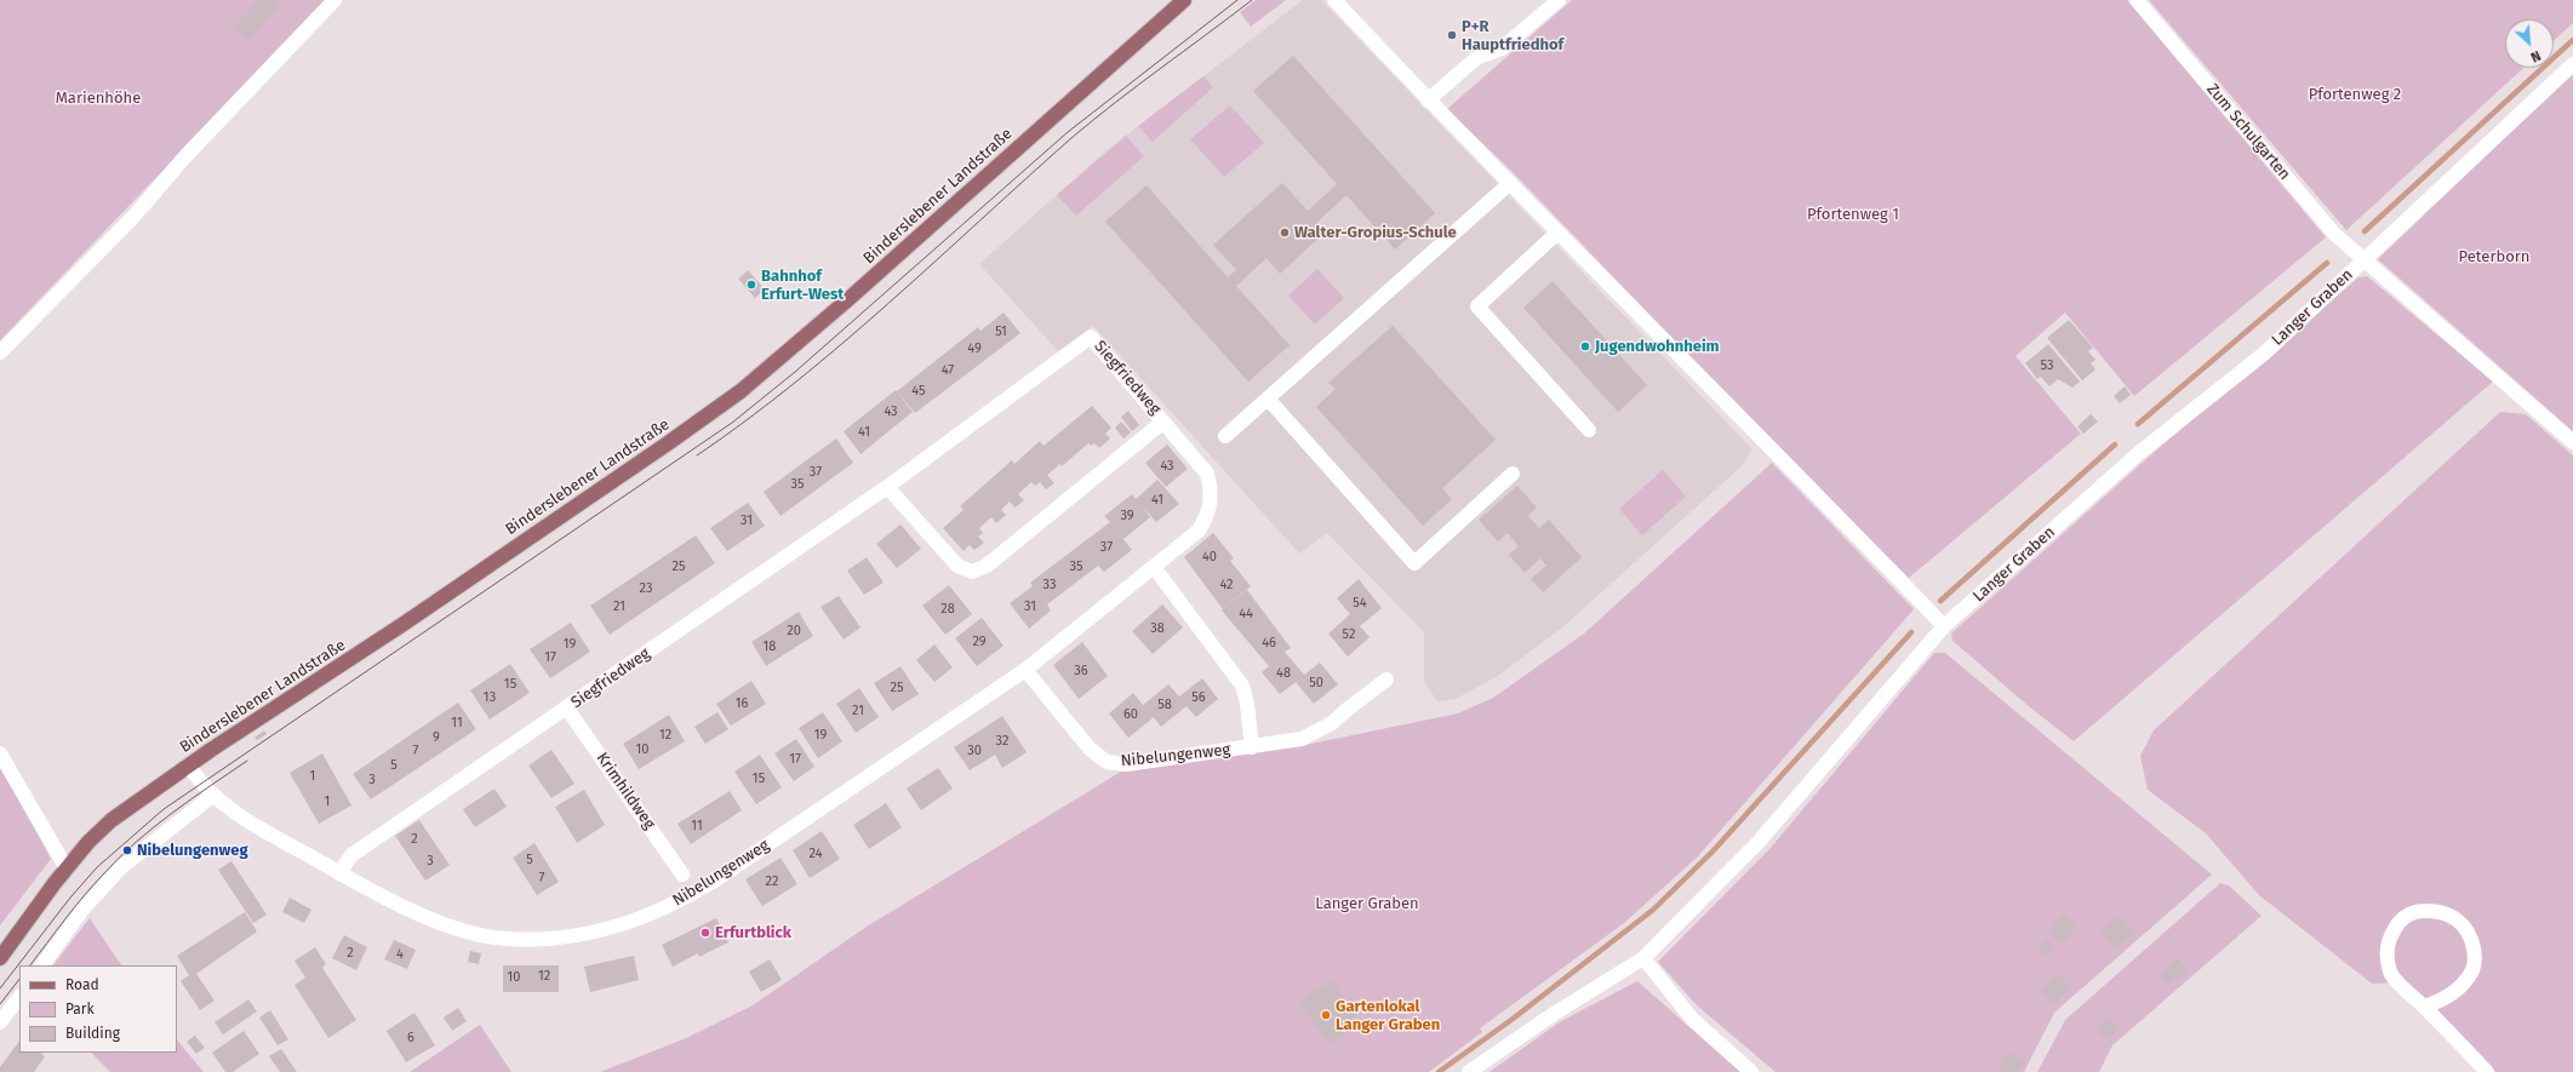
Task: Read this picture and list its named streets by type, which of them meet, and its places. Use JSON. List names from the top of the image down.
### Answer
{
  "streets": {
    "main road": ["Binderslebener Landstraße"],
    "street": [
      "Zum Schulgarten",
      "Langer Graben",
      "Siegfriedweg",
      "Nibelungenweg",
      "Krimhildweg"
    ]
  },
  "crossings": [
    ["Zum Schulgarten", "Langer Graben"],
    ["Binderslebener Landstraße", "Nibelungenweg"],
    ["Siegfriedweg", "Nibelungenweg"],
    ["Siegfriedweg", "Krimhildweg"]
  ],
  "parks": [
    "Pfortenweg 2",
    "Marienhöhe",
    "Pfortenweg 1",
    "Peterborn",
    "Langer Graben"
  ],
  "places": [
    "P+R Hauptfriedhof",
    "Walter-Gropius-Schule",
    "Bahnhof Erfurt-West",
    "Jugendwohnheim",
    "Nibelungenweg",
    "Erfurtblick",
    "Gartenlokal Langer Graben"
  ],
  "house_numbers": [
    "51",
    "49",
    "53",
    "47",
    "45",
    "43",
    "41",
    "43",
    "37",
    "35",
    "41",
    "39",
    "31",
    "37",
    "40",
    "25",
    "35",
    "33",
    "42",
    "23",
    "54",
    "21",
    "31",
    "28",
    "44",
    "38",
    "20",
    "52",
    "29",
    "46",
    "19",
    "18",
    "17",
    "36",
    "48",
    "50",
    "15",
    "25",
    "13",
    "56",
    "16",
    "58",
    "21",
    "60",
    "11",
    "12",
    "19",
    "9",
    "32",
    "10",
    "7",
    "30",
    "17",
    "5",
    "1",
    "15",
    "3",
    "1",
    "11",
    "2",
    "24",
    "5",
    "3",
    "7",
    "22",
    "2",
    "4",
    "12",
    "10",
    "6"
  ],
  "legend": ["Road", "Park", "Building"],
  "north": "bottom right"
}
